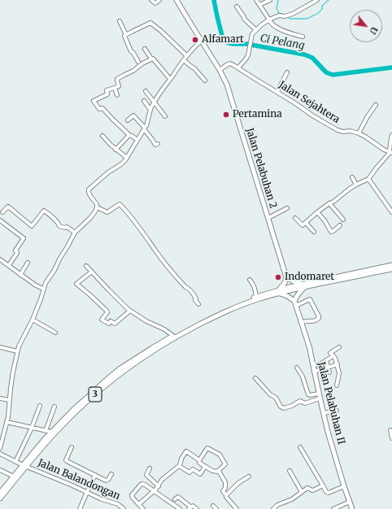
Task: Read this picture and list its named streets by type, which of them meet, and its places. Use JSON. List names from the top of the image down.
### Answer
{
  "streets": {
    "main road": ["Jalan Pelabuhan 2", "3", "Jalan Pelabuhan II"],
    "street": ["Jalan Sejahtera", "Jalan Balandongan"]
  },
  "crossings": [
    ["3", "Jalan Balandongan"]
  ],
  "water": ["Ci Pelang"],
  "places": ["Alfamart", "Pertamina", "Indomaret"],
  "north": "bottom right"
}
